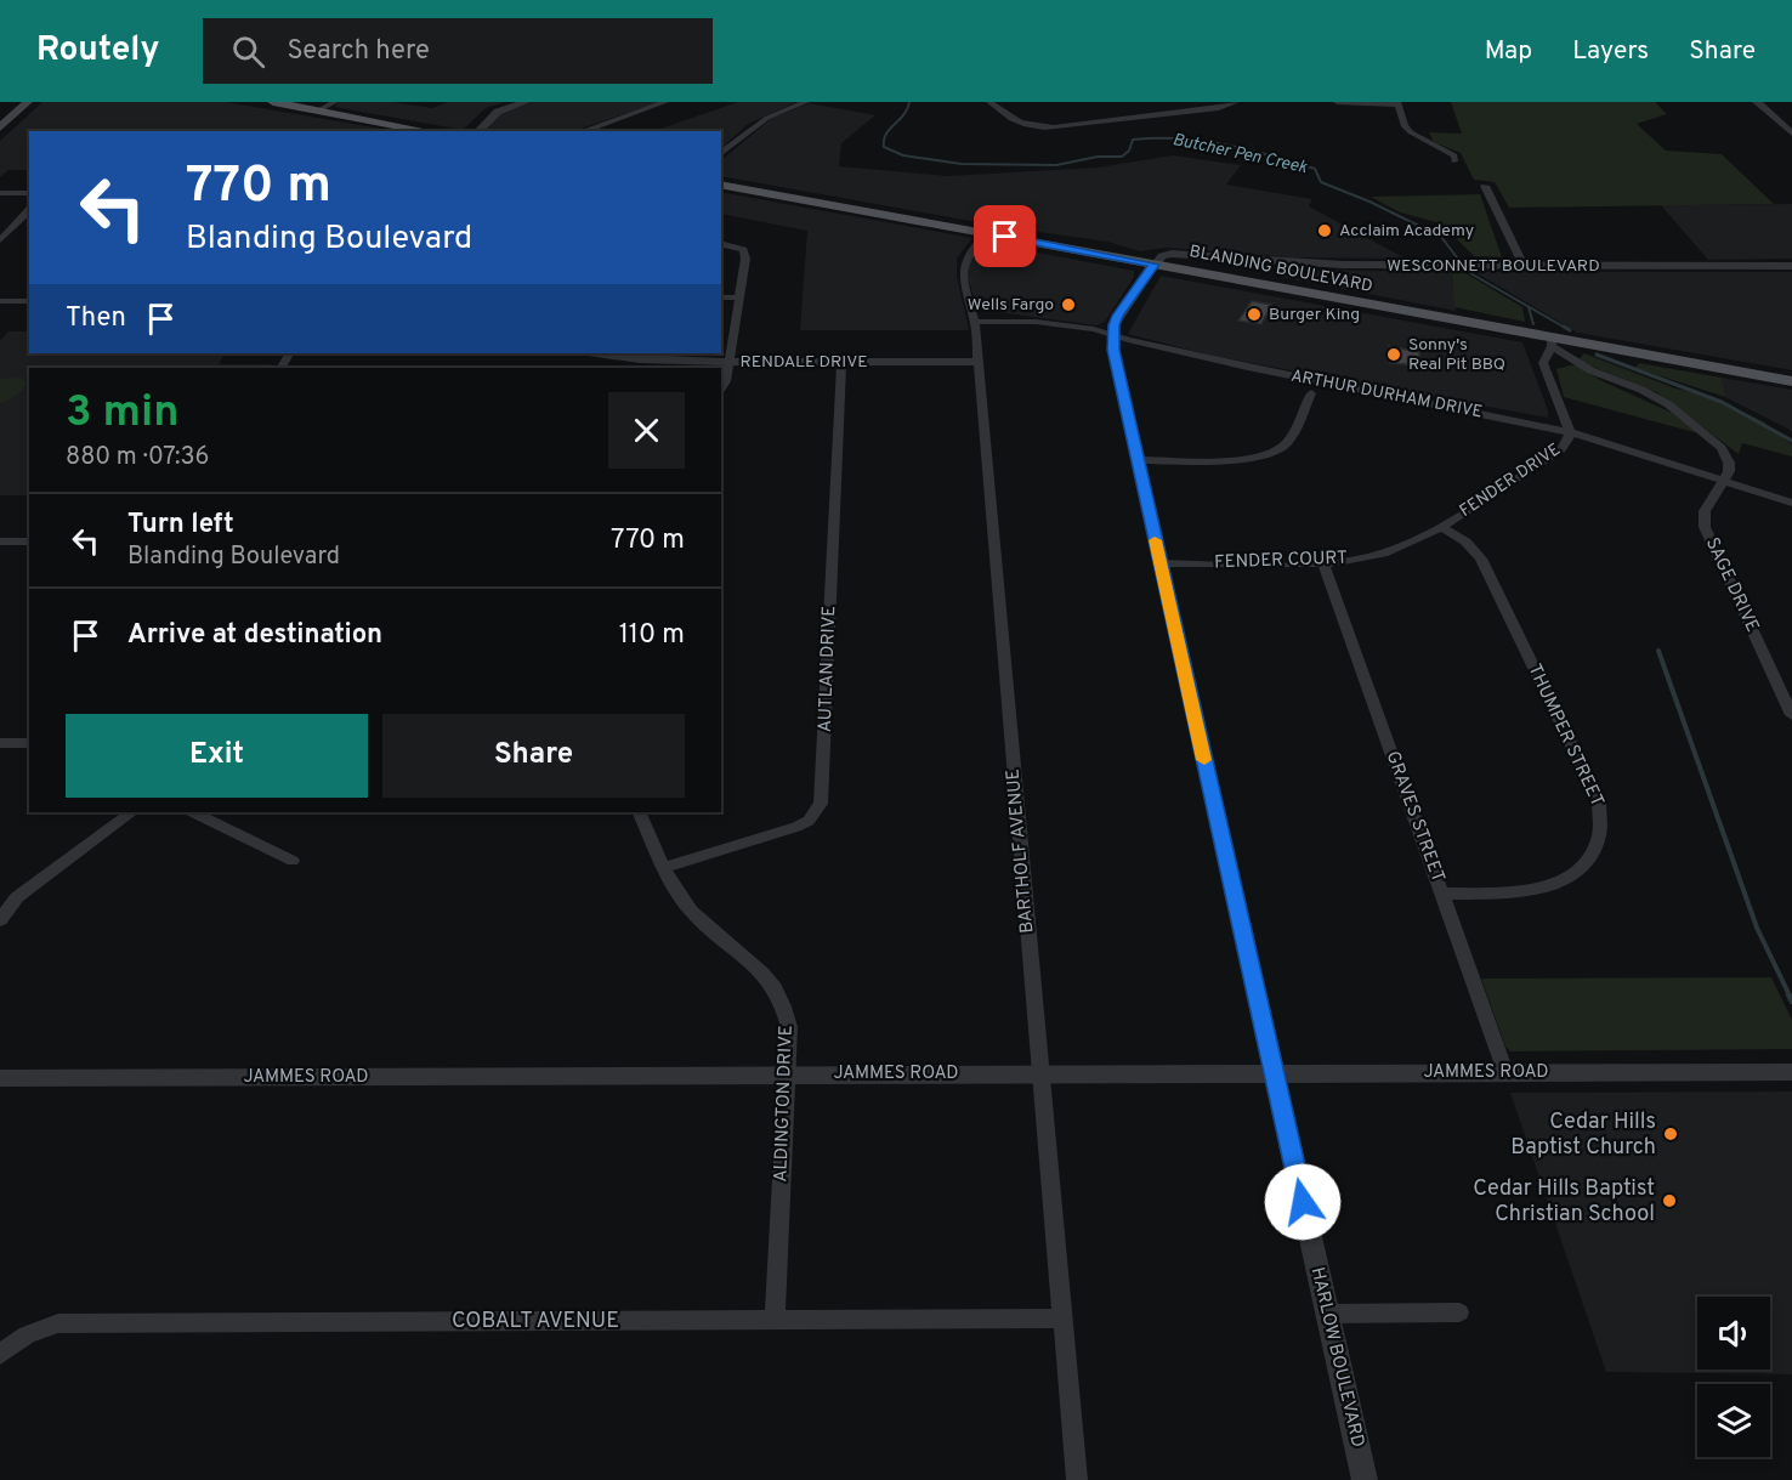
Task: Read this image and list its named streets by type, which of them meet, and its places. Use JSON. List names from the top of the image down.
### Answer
{
  "streets": {
    "main road": ["BLANDING BOULEVARD"],
    "street": [
      "WESCONNETT BOULEVARD",
      "RENDALE DRIVE",
      "ARTHUR DURHAM DRIVE",
      "FENDER DRIVE",
      "FENDER COURT",
      "SAGE DRIVE",
      "AUTLAN DRIVE",
      "THUMPER STREET",
      "GRAVES STREET",
      "BARTHOLF AVENUE",
      "JAMMES ROAD",
      "ALDINGTON DRIVE",
      "COBALT AVENUE",
      "HARLOW BOULEVARD"
    ]
  },
  "crossings": [
    ["WESCONNETT BOULEVARD", "BLANDING BOULEVARD"],
    ["BLANDING BOULEVARD", "FENDER DRIVE"],
    ["BLANDING BOULEVARD", "BARTHOLF AVENUE"],
    ["RENDALE DRIVE", "AUTLAN DRIVE"],
    ["RENDALE DRIVE", "BARTHOLF AVENUE"],
    ["ARTHUR DURHAM DRIVE", "FENDER DRIVE"],
    ["ARTHUR DURHAM DRIVE", "SAGE DRIVE"],
    ["ARTHUR DURHAM DRIVE", "BARTHOLF AVENUE"],
    ["ARTHUR DURHAM DRIVE", "HARLOW BOULEVARD"],
    ["FENDER DRIVE", "FENDER COURT"],
    ["FENDER DRIVE", "THUMPER STREET"],
    ["FENDER COURT", "THUMPER STREET"],
    ["FENDER COURT", "GRAVES STREET"],
    ["FENDER COURT", "HARLOW BOULEVARD"],
    ["AUTLAN DRIVE", "ALDINGTON DRIVE"],
    ["THUMPER STREET", "GRAVES STREET"],
    ["GRAVES STREET", "JAMMES ROAD"],
    ["BARTHOLF AVENUE", "JAMMES ROAD"],
    ["BARTHOLF AVENUE", "COBALT AVENUE"],
    ["JAMMES ROAD", "ALDINGTON DRIVE"],
    ["JAMMES ROAD", "HARLOW BOULEVARD"],
    ["ALDINGTON DRIVE", "COBALT AVENUE"]
  ],
  "water": ["Butcher Pen Creek"],
  "places": [
    "Acclaim Academy",
    "Wells Fargo",
    "Burger King",
    "Sonny's Real Pit BBQ",
    "Cedar Hills Baptist Church",
    "Cedar Hills Baptist Christian School"
  ],
  "page": {
    "header": "Routely",
    "search": "Search here",
    "nav": ["Map", "Layers", "Share"],
    "turn": ["770 m", "Blanding Boulevard"],
    "then": "Then",
    "heading": ["3 min", "880 m · 07:36"],
    "list": [
      {
        "name": "Turn left",
        "note": "Blanding Boulevard",
        "value": "770 m"
      },
      {
        "name": "Arrive at destination",
        "value": "110 m"
      }
    ],
    "buttons": ["Exit", "Share"]
  }
}
